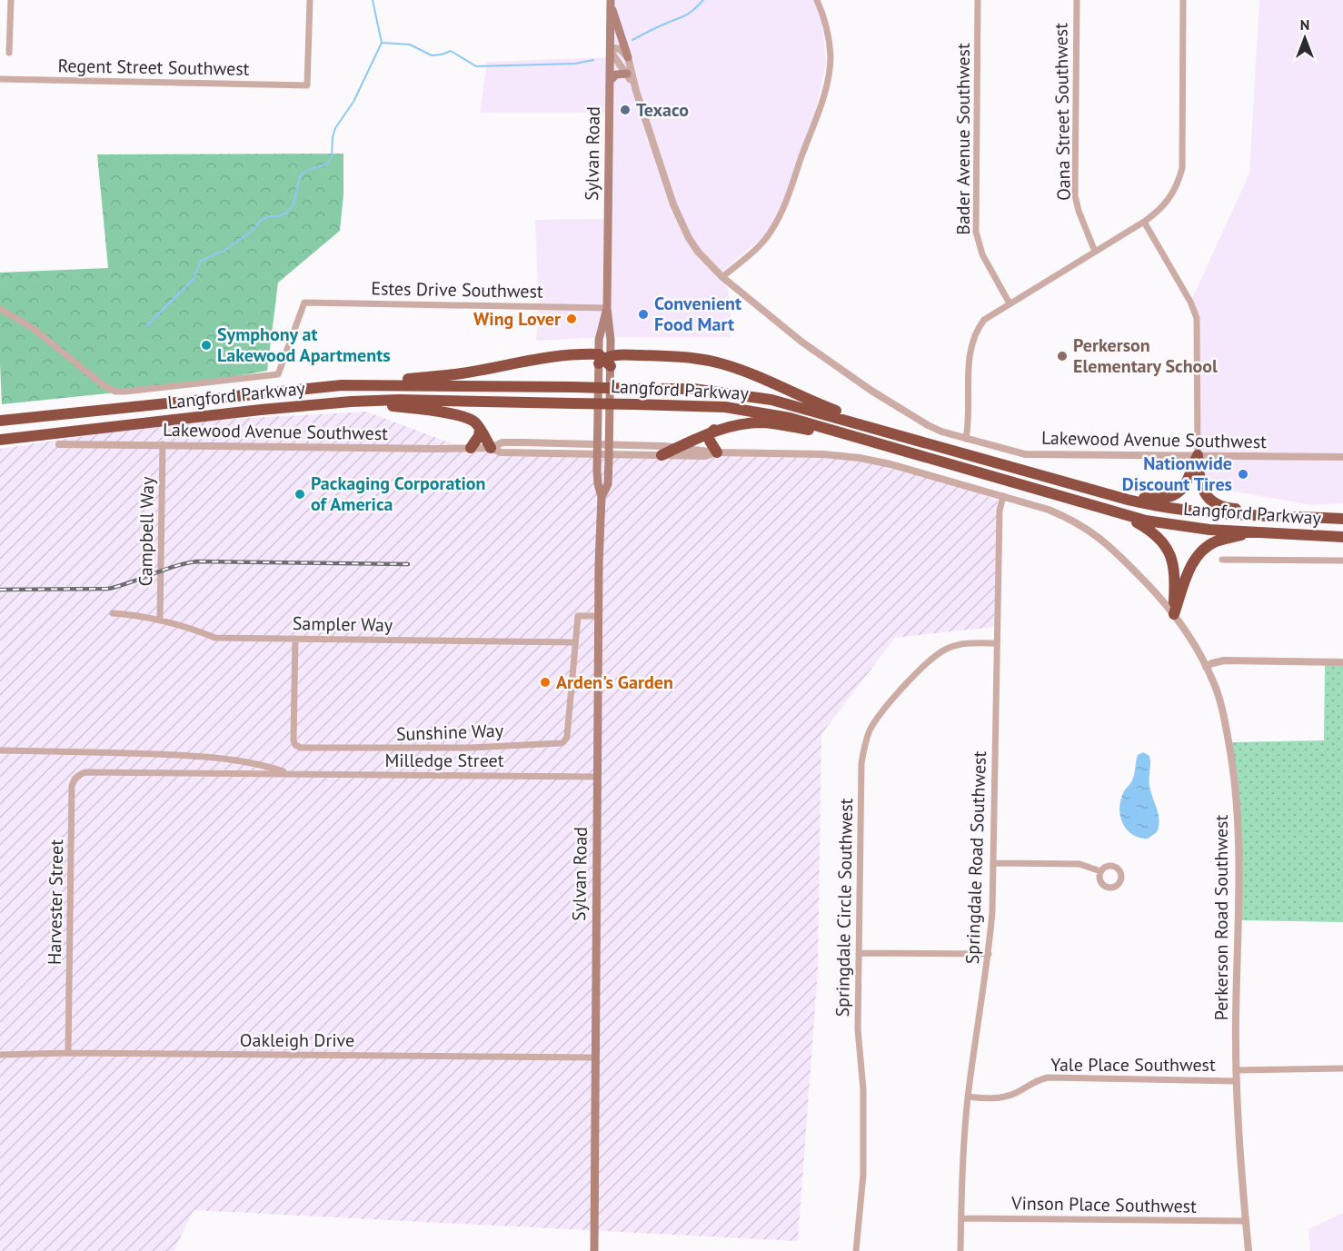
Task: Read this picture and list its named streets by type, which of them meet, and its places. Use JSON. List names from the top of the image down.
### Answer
{
  "streets": {
    "highway": ["Langford Parkway"],
    "main road": ["Sylvan Road"],
    "street": [
      "Regent Street Southwest",
      "Oana Street Southwest",
      "Bader Avenue Southwest",
      "Estes Drive Southwest",
      "Lakewood Avenue Southwest",
      "Campbell Way",
      "Sampler Way",
      "Sunshine Way",
      "Milledge Street",
      "Springdale Road Southwest",
      "Harvester Street",
      "Springdale Circle Southwest",
      "Perkerson Road Southwest",
      "Oakleigh Drive",
      "Yale Place Southwest",
      "Vinson Place Southwest"
    ]
  },
  "crossings": [
    ["Sylvan Road", "Estes Drive Southwest"],
    ["Sylvan Road", "Lakewood Avenue Southwest"],
    ["Sylvan Road", "Sunshine Way"],
    ["Sylvan Road", "Milledge Street"],
    ["Sylvan Road", "Oakleigh Drive"],
    ["Lakewood Avenue Southwest", "Campbell Way"],
    ["Lakewood Avenue Southwest", "Springdale Road Southwest"],
    ["Lakewood Avenue Southwest", "Perkerson Road Southwest"],
    ["Campbell Way", "Sampler Way"],
    ["Sampler Way", "Sunshine Way"],
    ["Milledge Street", "Harvester Street"],
    ["Springdale Road Southwest", "Springdale Circle Southwest"],
    ["Springdale Road Southwest", "Perkerson Road Southwest"],
    ["Springdale Road Southwest", "Yale Place Southwest"],
    ["Springdale Road Southwest", "Vinson Place Southwest"],
    ["Harvester Street", "Oakleigh Drive"],
    ["Perkerson Road Southwest", "Yale Place Southwest"],
    ["Perkerson Road Southwest", "Vinson Place Southwest"]
  ],
  "places": [
    "Texaco",
    "Convenient Food Mart",
    "Wing Lover",
    "Symphony at Lakewood Apartments",
    "Perkerson Elementary School",
    "Nationwide Discount Tires",
    "Packaging Corporation of America",
    "Arden's Garden"
  ],
  "north": "top"
}
